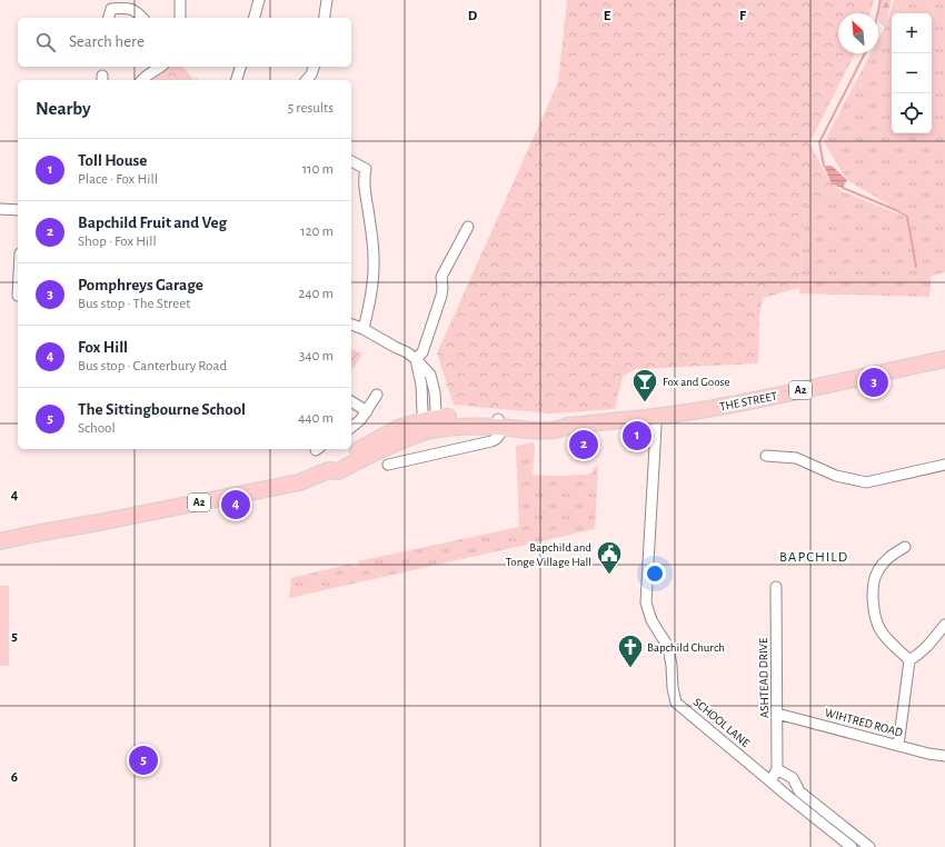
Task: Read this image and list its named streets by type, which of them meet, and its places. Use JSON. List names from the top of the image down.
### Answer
{
  "streets": {
    "main road": ["A2", "THE STREET"],
    "street": ["ASHTEAD DRIVE", "SCHOOL LANE", "WIHTRED ROAD"]
  },
  "crossings": [
    ["A2", "THE STREET"],
    ["A2", "SCHOOL LANE"],
    ["THE STREET", "SCHOOL LANE"],
    ["ASHTEAD DRIVE", "SCHOOL LANE"],
    ["ASHTEAD DRIVE", "WIHTRED ROAD"]
  ],
  "districts": ["BAPCHILD"],
  "places": {
    "bar": ["Fox and Goose"],
    "public building": ["Bapchild and Tonge Village Hall"],
    "church": ["Bapchild Church"]
  },
  "north": "top left",
  "page": {
    "map_buttons": ["+", "−"],
    "search": "Search here",
    "heading": ["Nearby", "5 results"],
    "list": [
      {
        "mark": "1",
        "name": "Toll House",
        "note": "Place · Fox Hill",
        "value": "110 m"
      },
      {
        "mark": "2",
        "name": "Bapchild Fruit and Veg",
        "note": "Shop · Fox Hill",
        "value": "120 m"
      },
      {
        "mark": "3",
        "name": "Pomphreys Garage",
        "note": "Bus stop · The Street",
        "value": "240 m"
      },
      {
        "mark": "4",
        "name": "Fox Hill",
        "note": "Bus stop · Canterbury Road",
        "value": "340 m"
      },
      {
        "mark": "5",
        "name": "The Sittingbourne School",
        "note": "School",
        "value": "440 m"
      }
    ],
    "pins": [
      "3",
      "1",
      "2",
      "4",
      "5"
    ]
  },
  "grid": {
    "columns": ["D", "E", "F"],
    "rows": ["4", "5", "6"]
  }
}
